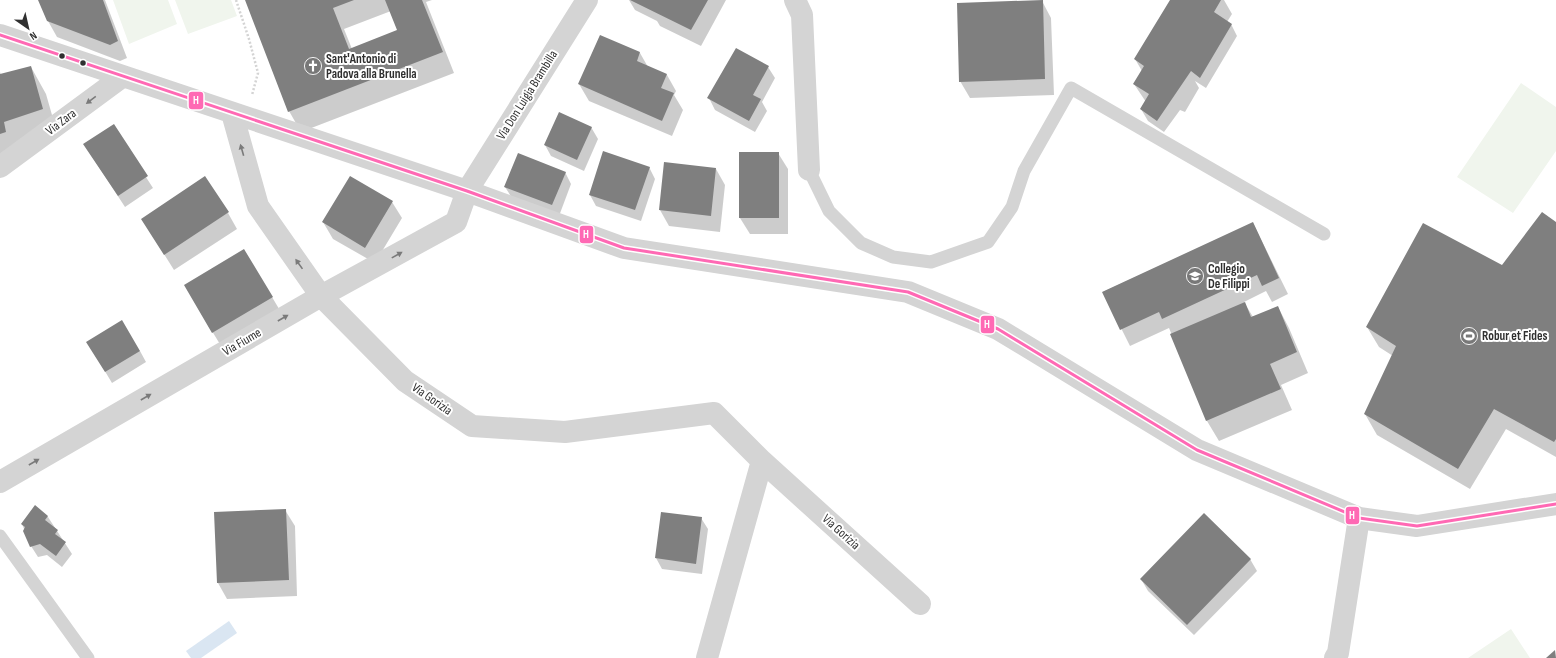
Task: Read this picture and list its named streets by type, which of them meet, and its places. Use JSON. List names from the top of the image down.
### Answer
{
  "streets": {
    "street": [
      "Via Don Luigia Brambilla",
      "Via Zara",
      "Via Fiume",
      "Via Gorizia"
    ]
  },
  "crossings": [
    ["Via Don Luigia Brambilla", "Via Fiume"],
    ["Via Fiume", "Via Gorizia"]
  ],
  "one_way": ["Via Zara", "Via Fiume"],
  "places": {
    "church": ["Sant'Antonio di Padova alla Brunella"],
    "school or university": ["Collegio De Filippi"],
    "sports": ["Robur et Fides"]
  },
  "lines": ["transit line H"],
  "north": "bottom right"
}
